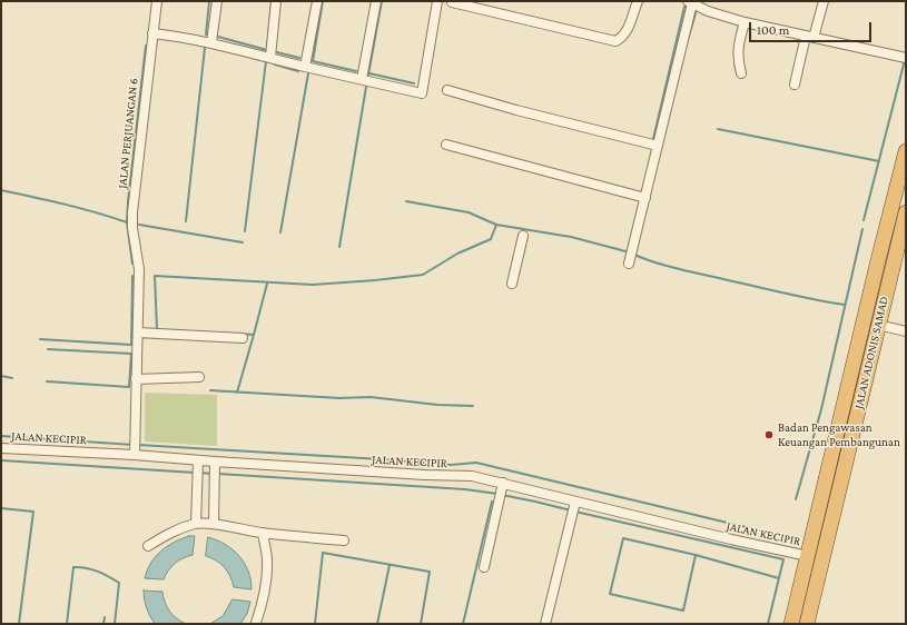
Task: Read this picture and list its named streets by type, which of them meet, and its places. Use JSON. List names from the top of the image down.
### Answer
{
  "streets": {
    "highway": ["JALAN ADONIS SAMAD"],
    "street": ["JALAN PERJUANGAN 6", "JALAN KECIPIR"]
  },
  "crossings": [
    ["JALAN PERJUANGAN 6", "JALAN KECIPIR"]
  ],
  "places": ["Badan Pengawasan Keuangan Pembangunan"],
  "scale_bar": "100 m"
}
